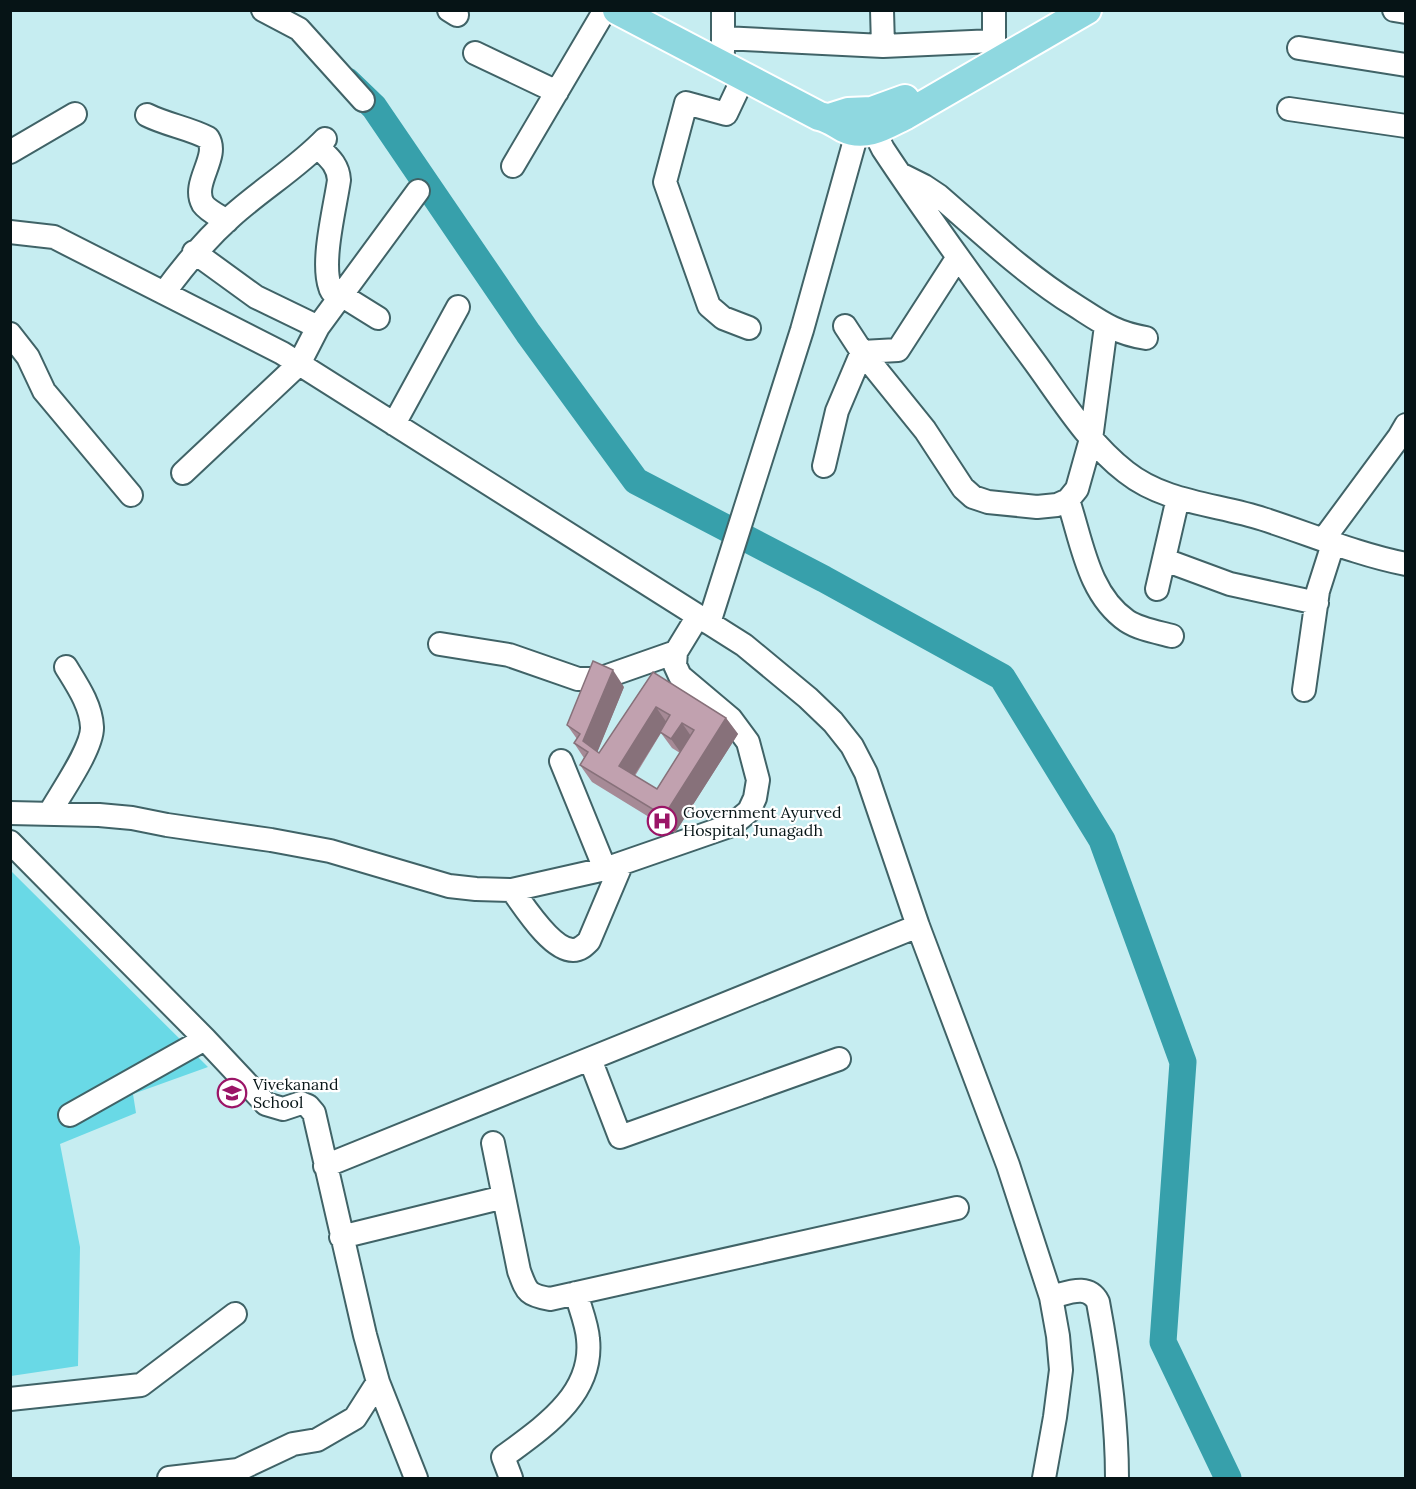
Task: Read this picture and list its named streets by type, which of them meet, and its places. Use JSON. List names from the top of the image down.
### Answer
{
  "places": {
    "hospital": ["Government Ayurved Hospital, Junagadh"],
    "school or university": ["Vivekanand School"]
  }
}
